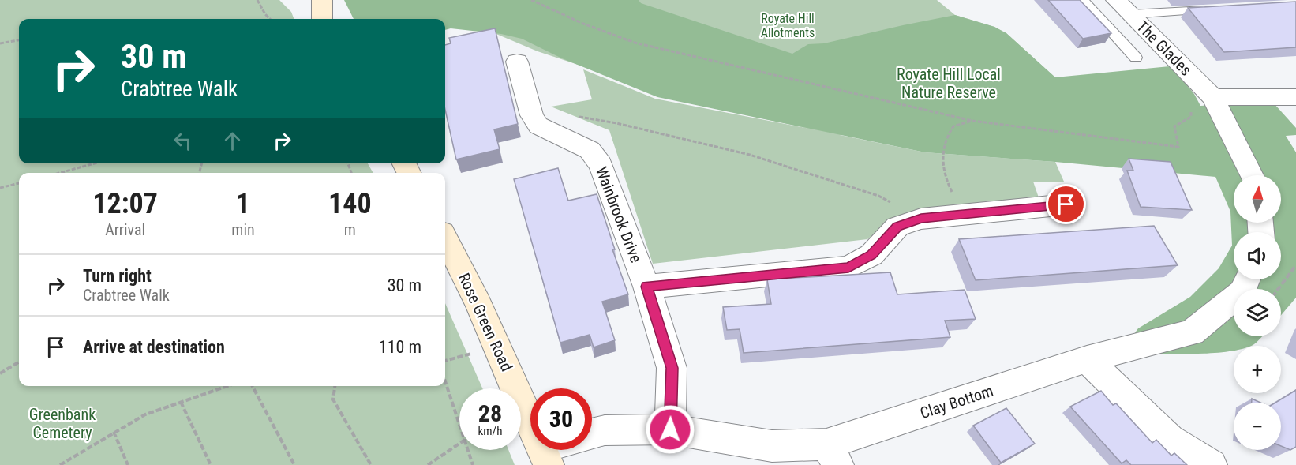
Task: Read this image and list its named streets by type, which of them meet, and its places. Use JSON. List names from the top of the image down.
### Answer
{
  "streets": {
    "main road": ["Rose Green Road"],
    "street": ["The Glades", "Wainbrook Drive", "Clay Bottom"]
  },
  "crossings": [
    ["Wainbrook Drive", "Clay Bottom"]
  ],
  "parks": ["Royate Hill Allotments", "Royate Hill Local Nature Reserve", "Greenbank Cemetery"],
  "north": "top",
  "page": {
    "turn": ["30 m", "Crabtree Walk"],
    "eta": [
      "12:07",
      "Arrival",
      "1",
      "min",
      "140",
      "m"
    ],
    "map_buttons": ["+", "−"],
    "list": [
      {
        "name": "Turn right",
        "note": "Crabtree Walk",
        "value": "30 m"
      },
      {
        "name": "Arrive at destination",
        "value": "110 m"
      }
    ],
    "speed": "28 km/h",
    "limit": "30"
  }
}
